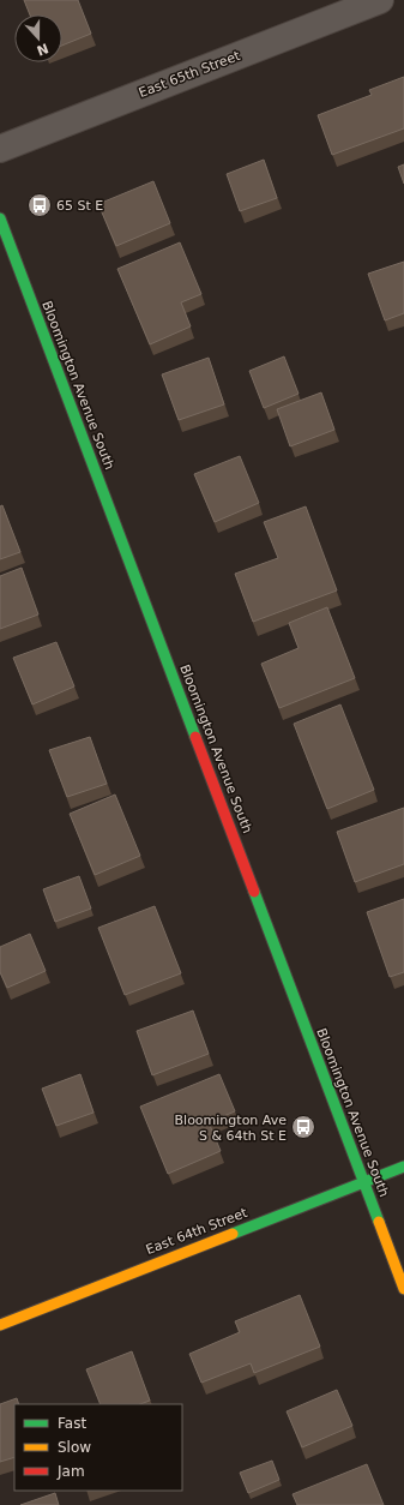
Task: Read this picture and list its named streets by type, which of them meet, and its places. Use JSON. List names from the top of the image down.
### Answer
{
  "streets": {
    "street": ["East 65th Street", "Bloomington Avenue South", "East 64th Street"]
  },
  "crossings": [
    ["Bloomington Avenue South", "East 64th Street"]
  ],
  "places": {
    "bus stop": ["65 St E", "Bloomington Ave S & 64th St E"]
  },
  "legend": ["Fast", "Slow", "Jam"],
  "north": "bottom"
}
